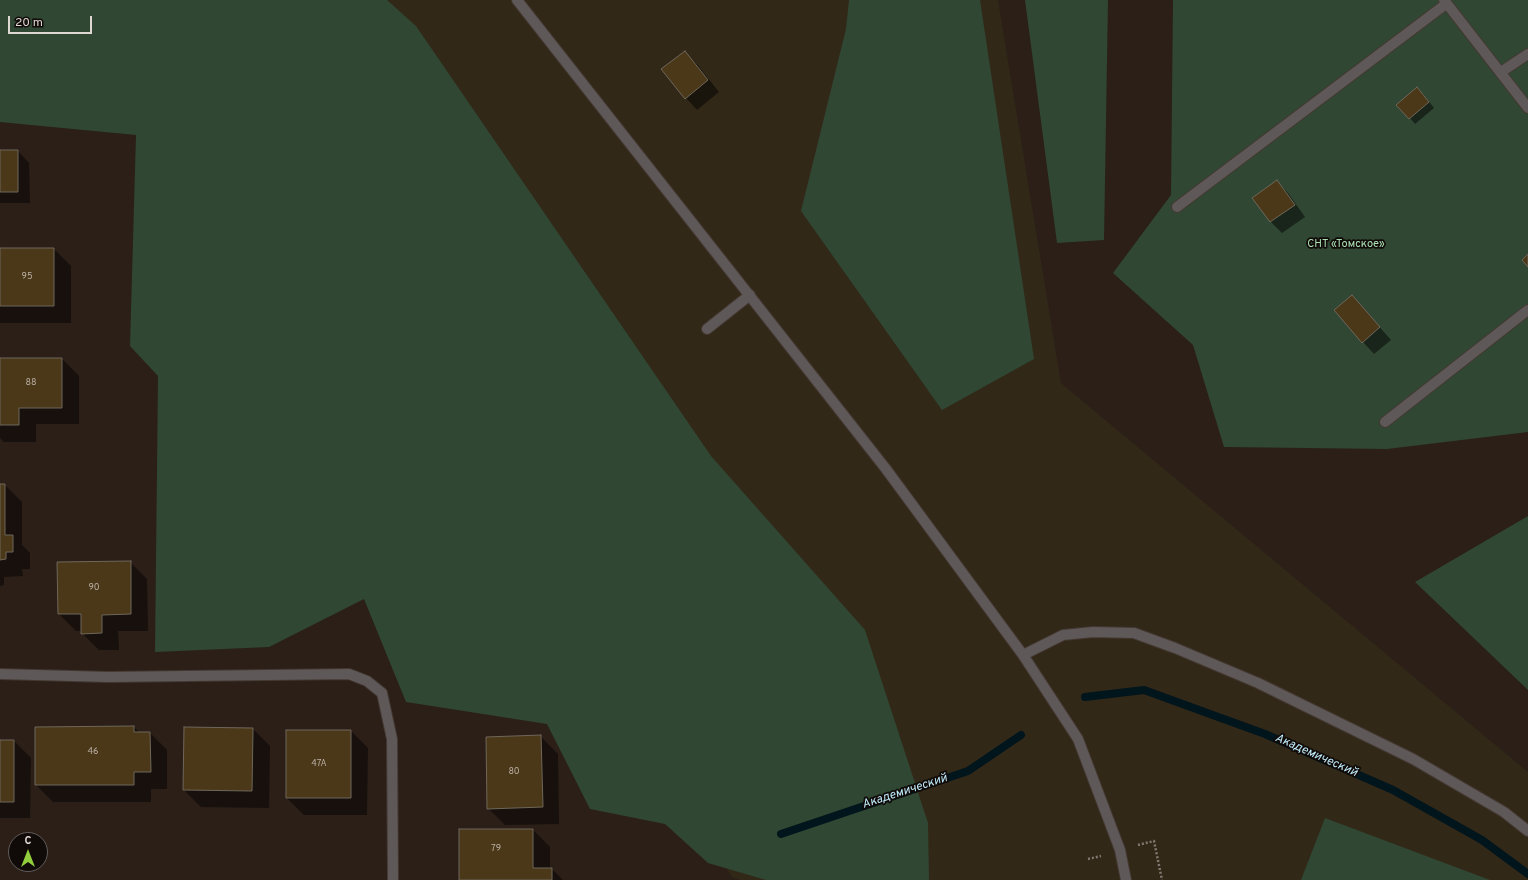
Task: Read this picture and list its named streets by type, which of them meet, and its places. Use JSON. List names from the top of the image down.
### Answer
{
  "water": ["Академический"],
  "parks": ["СНТ «Томское»"],
  "house_numbers": [
    "95",
    "88",
    "90",
    "46",
    "47А",
    "80",
    "79"
  ],
  "scale_bar": "20 m",
  "north": "top"
}
